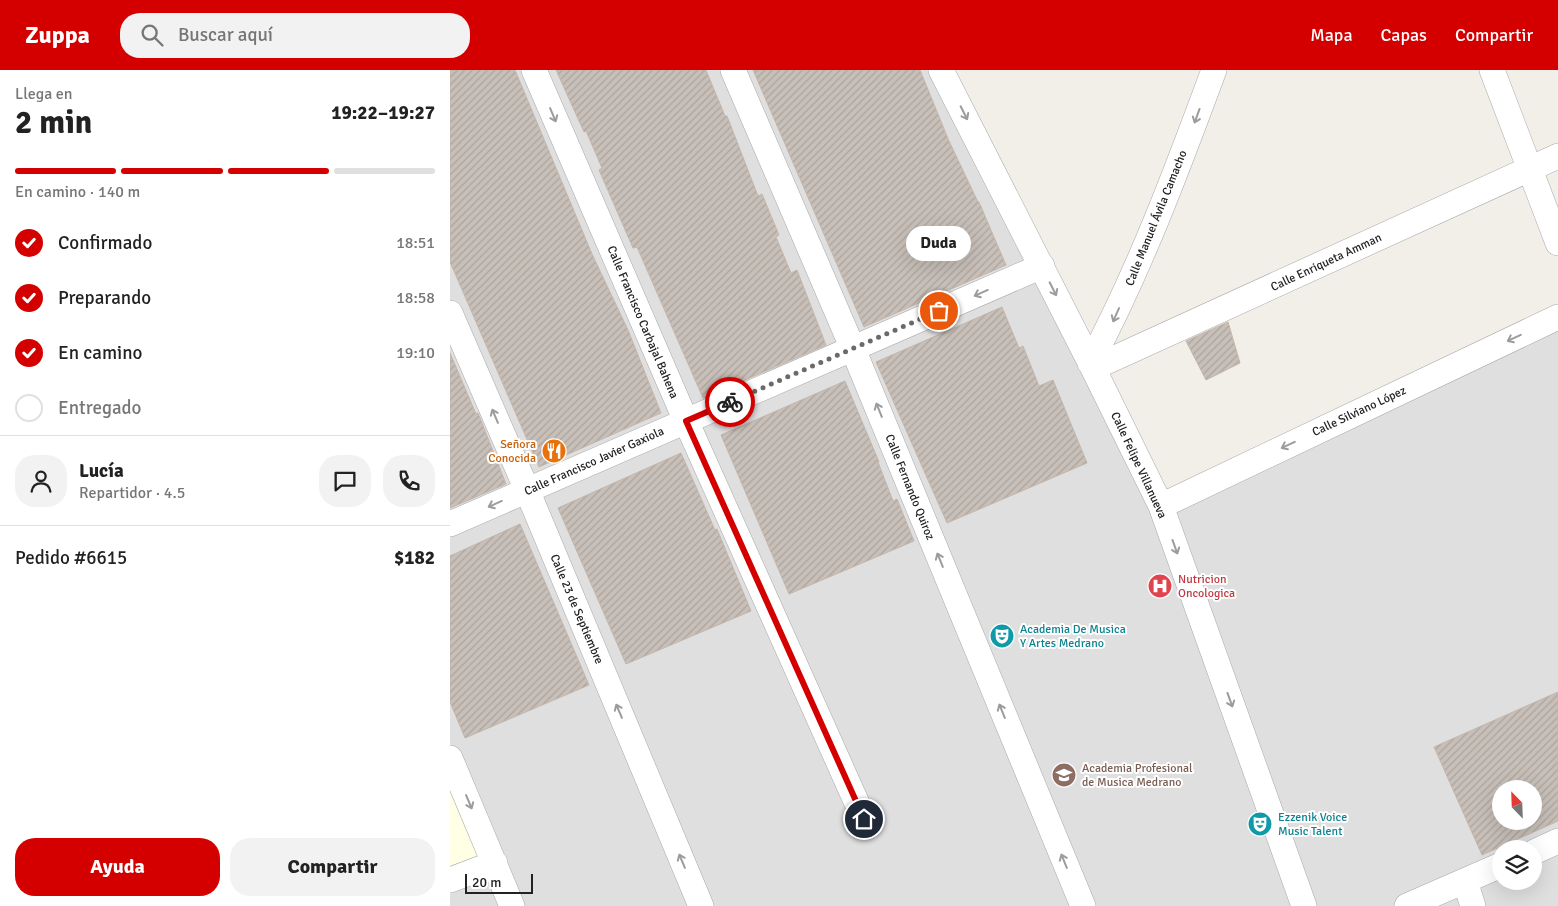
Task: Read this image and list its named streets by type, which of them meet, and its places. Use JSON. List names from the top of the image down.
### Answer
{
  "streets": {
    "street": [
      "Calle Manuel Ávila Camacho",
      "Calle Enriqueta Amman",
      "Calle Francisco Carbajal Bahena",
      "Calle Silviano López",
      "Calle Francisco Javier Gaxiola",
      "Calle Felipe Villanueva",
      "Calle Fernando Quiroz",
      "Calle 23 de Septiembre"
    ]
  },
  "crossings": [
    ["Calle Manuel Ávila Camacho", "Calle Enriqueta Amman"],
    ["Calle Manuel Ávila Camacho", "Calle Felipe Villanueva"],
    ["Calle Enriqueta Amman", "Calle Felipe Villanueva"],
    ["Calle Francisco Carbajal Bahena", "Calle Francisco Javier Gaxiola"],
    ["Calle Silviano López", "Calle Felipe Villanueva"],
    ["Calle Francisco Javier Gaxiola", "Calle Felipe Villanueva"],
    ["Calle Francisco Javier Gaxiola", "Calle Fernando Quiroz"],
    ["Calle Francisco Javier Gaxiola", "Calle 23 de Septiembre"]
  ],
  "one_way": [
    "Calle Manuel Ávila Camacho",
    "Calle Francisco Carbajal Bahena",
    "Calle Silviano López",
    "Calle Francisco Javier Gaxiola",
    "Calle Felipe Villanueva",
    "Calle Fernando Quiroz",
    "Calle 23 de Septiembre"
  ],
  "places": {
    "other": ["Duda"],
    "restaurant": ["Señora Conocida"],
    "hospital": ["Nutricion Oncologica"],
    "theatre": ["Academia De Musica Y Artes Medrano", "Ezzenik Voice Music Talent"],
    "school or university": ["Academia Profesional de Musica Medrano"]
  },
  "scale_bar": "20 m",
  "north": "top left",
  "page": {
    "header": "Zuppa",
    "search": "Buscar aquí",
    "nav": ["Mapa", "Capas", "Compartir"],
    "heading": ["2 min", "Llega en", "19:22–19:27"],
    "panel": [
      "Lucía",
      "Repartidor · 4.5",
      "Pedido #6615",
      "$182"
    ],
    "bar": "En camino · 140 m",
    "list": [
      ["Confirmado", "18:51"],
      ["Preparando", "18:58"],
      ["En camino", "19:10"],
      "Entregado"
    ],
    "bubble": "Duda",
    "buttons": ["Ayuda", "Compartir"],
    "scale": "20 m"
  }
}
